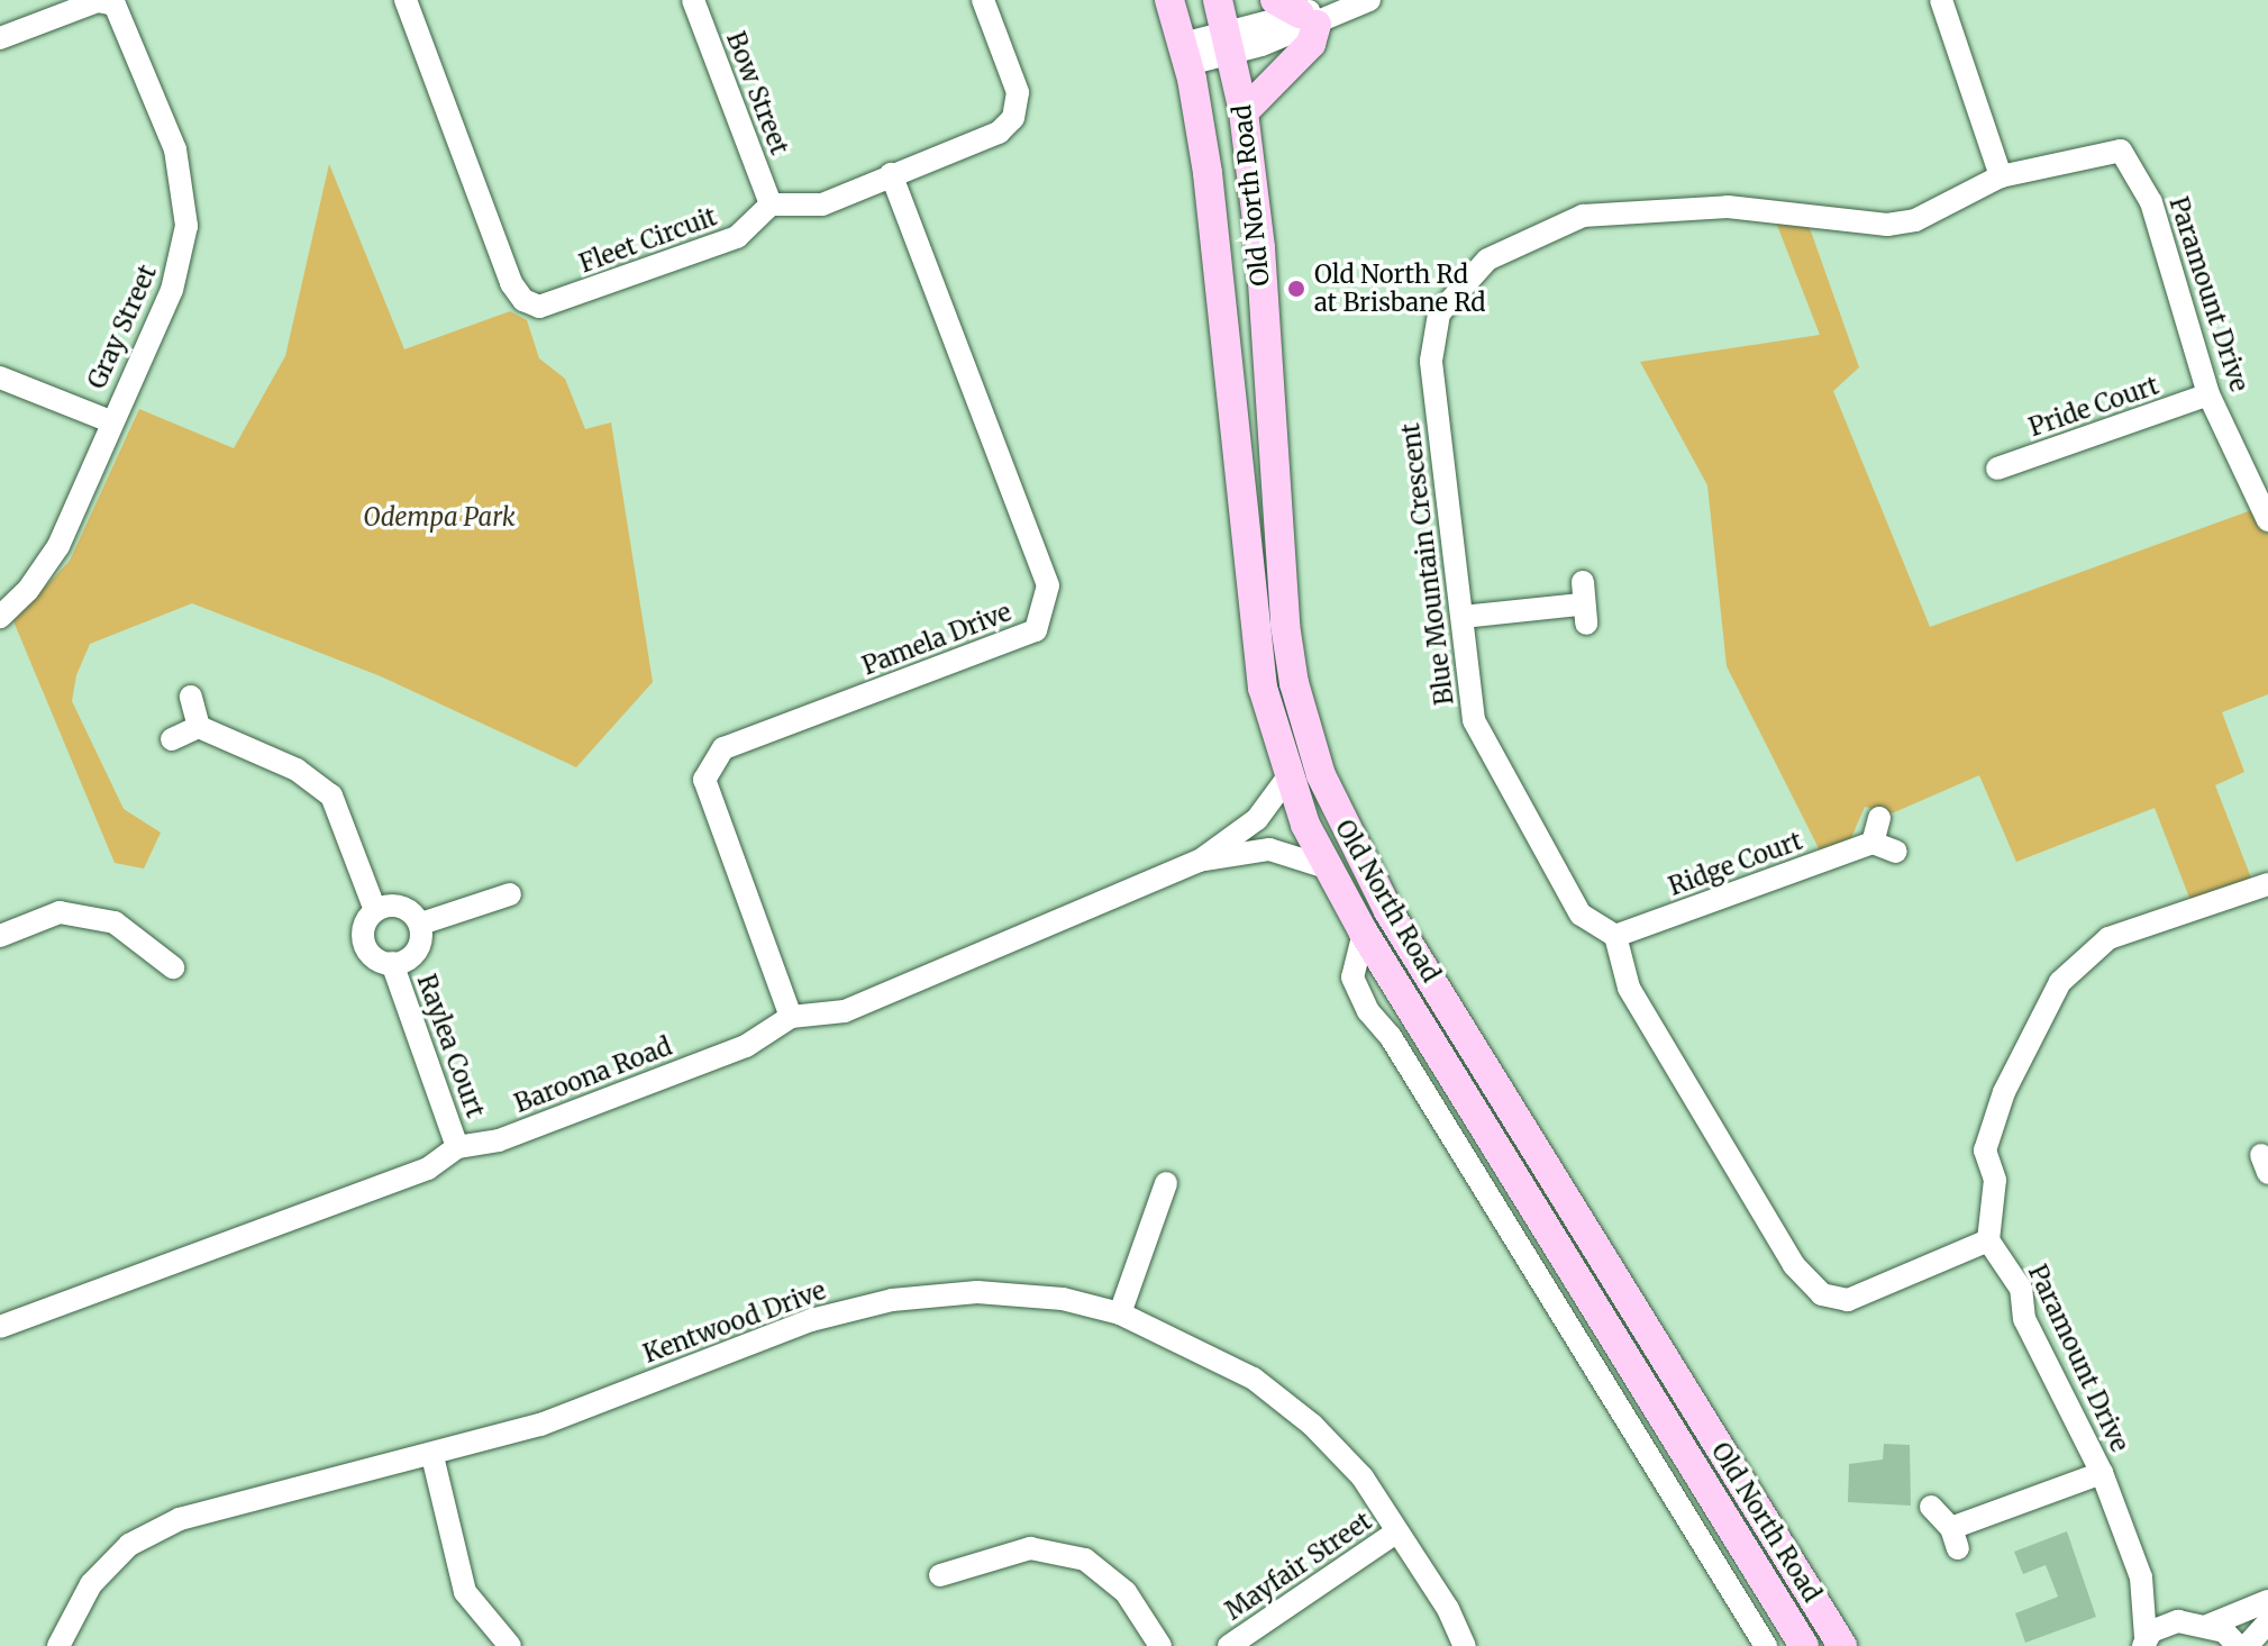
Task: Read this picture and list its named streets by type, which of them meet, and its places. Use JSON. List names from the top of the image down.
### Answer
{
  "streets": {
    "main road": ["Old North Road"],
    "street": [
      "Bow Street",
      "Fleet Circuit",
      "Paramount Drive",
      "Gray Street",
      "Pride Court",
      "Blue Mountain Crescent",
      "Pamela Drive",
      "Ridge Court",
      "Raylea Court",
      "Baroona Road",
      "Kentwood Drive",
      "Mayfair Street"
    ]
  },
  "crossings": [
    ["Bow Street", "Fleet Circuit"],
    ["Old North Road", "Baroona Road"],
    ["Paramount Drive", "Pride Court"],
    ["Paramount Drive", "Blue Mountain Crescent"],
    ["Blue Mountain Crescent", "Ridge Court"],
    ["Pamela Drive", "Baroona Road"],
    ["Raylea Court", "Baroona Road"],
    ["Kentwood Drive", "Mayfair Street"]
  ],
  "parks": ["Odempa Park"],
  "places": ["Old North Rd at Brisbane Rd"]
}
